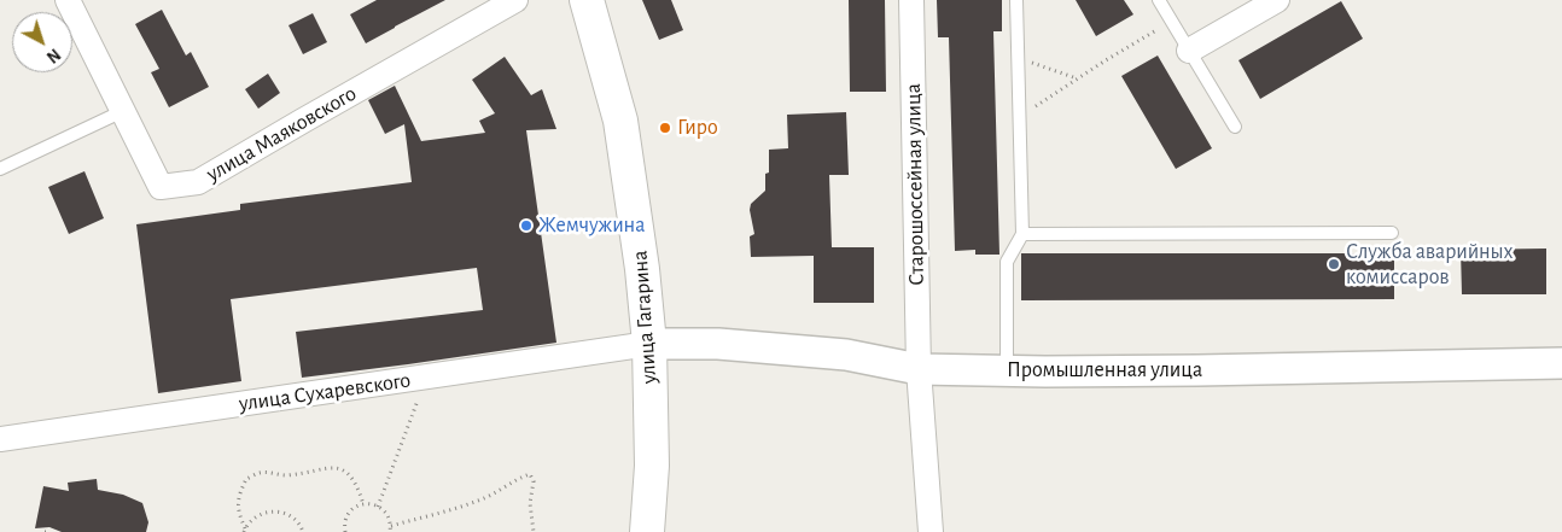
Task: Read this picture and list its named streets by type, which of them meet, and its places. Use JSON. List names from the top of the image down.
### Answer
{
  "streets": {
    "main road": ["улица Гагарина"],
    "street": [
      "улица Маяковского",
      "Старошоссейная улица",
      "Промышленная улица",
      "улица Сухаревского"
    ]
  },
  "crossings": [
    ["Старошоссейная улица", "Промышленная улица"],
    ["улица Гагарина", "Промышленная улица"],
    ["улица Гагарина", "улица Сухаревского"],
    ["Промышленная улица", "улица Сухаревского"]
  ],
  "places": ["Гиро", "Жемчужина", "Служба аварийных комиссаров"],
  "north": "bottom right"
}
